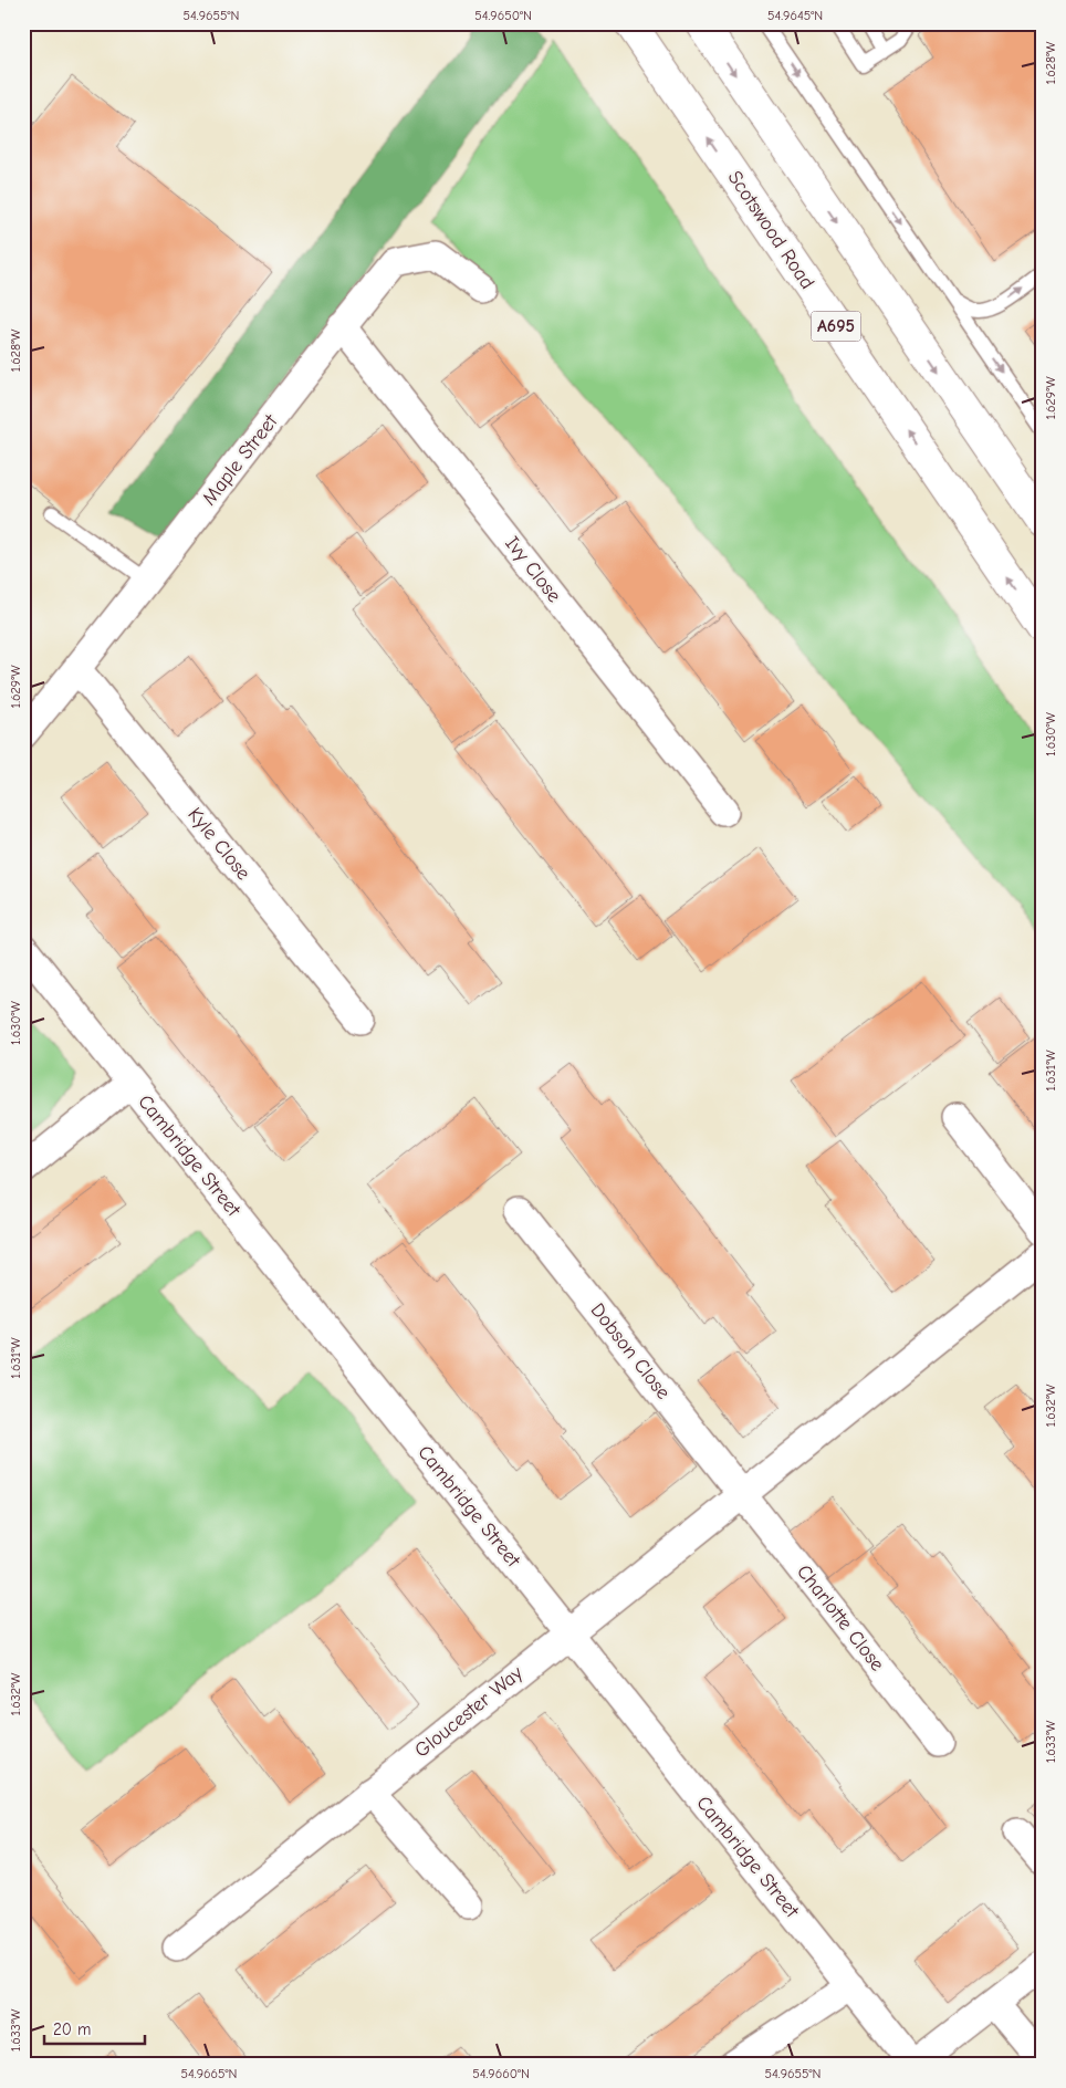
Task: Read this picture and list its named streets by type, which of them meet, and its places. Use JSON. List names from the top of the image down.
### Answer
{
  "streets": {
    "main road": ["Scotswood Road", "A695"],
    "street": [
      "Maple Street",
      "Ivy Close",
      "Kyle Close",
      "Cambridge Street",
      "Dobson Close",
      "Charlotte Close",
      "Gloucester Way"
    ]
  },
  "crossings": [
    ["Maple Street", "Ivy Close"],
    ["Maple Street", "Kyle Close"],
    ["Cambridge Street", "Gloucester Way"],
    ["Dobson Close", "Charlotte Close"],
    ["Dobson Close", "Gloucester Way"],
    ["Charlotte Close", "Gloucester Way"]
  ],
  "scale_bar": "20 m",
  "coordinates": [
    "54.9655°N",
    "54.9650°N",
    "54.9645°N",
    "1.628°W",
    "1.629°W",
    "1.630°W",
    "1.631°W",
    "1.632°W",
    "1.633°W",
    "54.9665°N",
    "54.9660°N"
  ]
}
